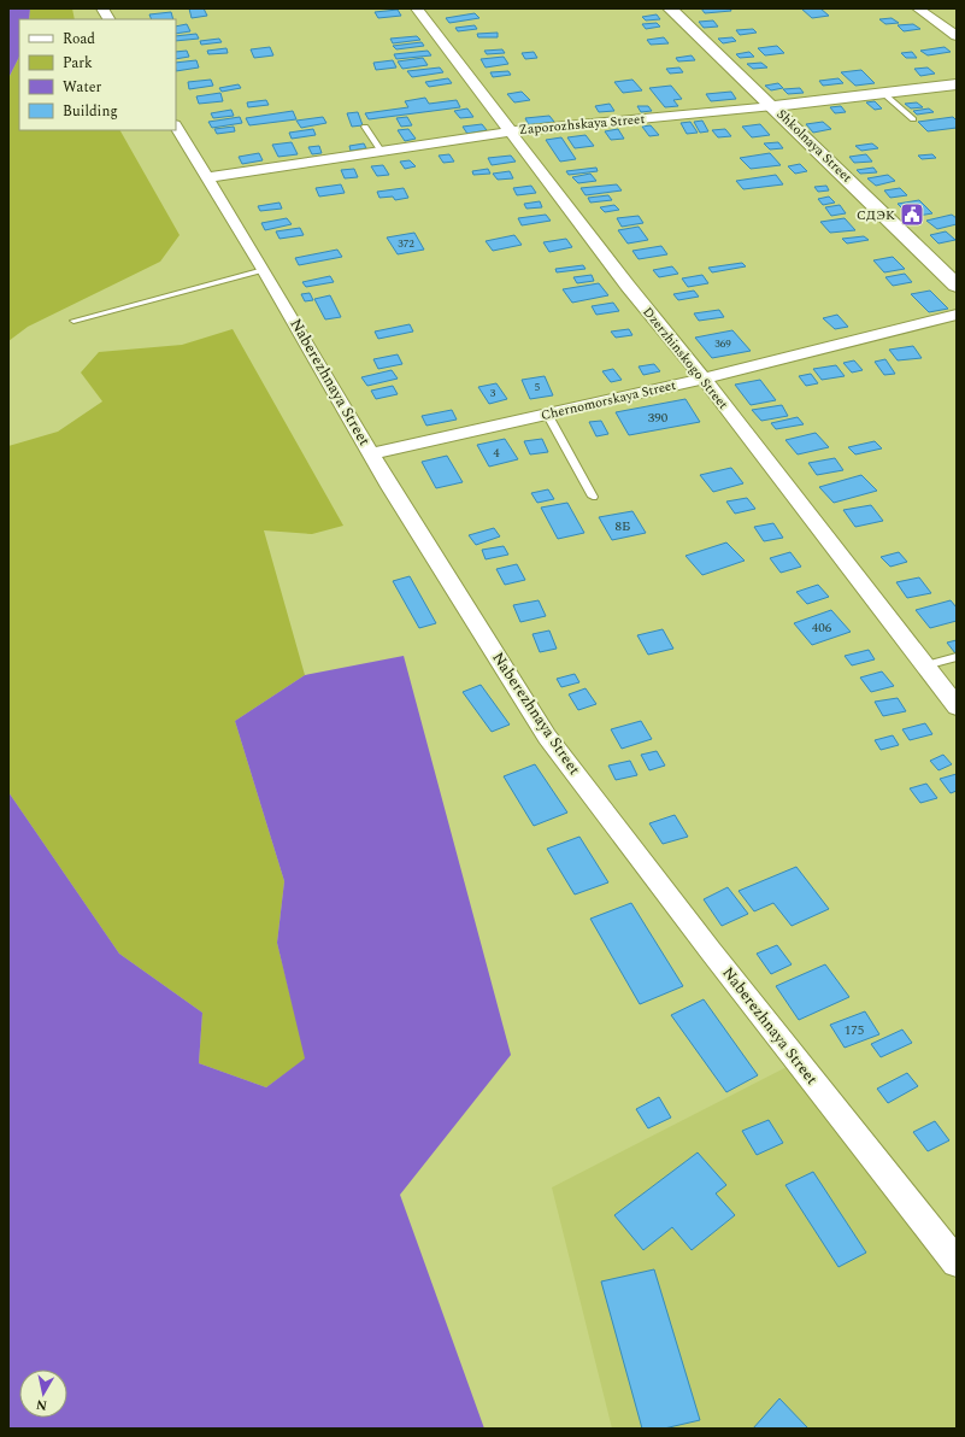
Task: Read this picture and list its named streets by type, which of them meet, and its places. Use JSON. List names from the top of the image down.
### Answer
{
  "streets": {
    "street": [
      "Zaporozhskaya Street",
      "Shkolnaya Street",
      "Dzerzhinskogo Street",
      "Naberezhnaya Street",
      "Chernomorskaya Street"
    ]
  },
  "crossings": [
    ["Zaporozhskaya Street", "Shkolnaya Street"],
    ["Zaporozhskaya Street", "Dzerzhinskogo Street"],
    ["Zaporozhskaya Street", "Naberezhnaya Street"],
    ["Dzerzhinskogo Street", "Chernomorskaya Street"],
    ["Naberezhnaya Street", "Chernomorskaya Street"]
  ],
  "places": {
    "public building": ["СДЭК"]
  },
  "house_numbers": [
    "372",
    "369",
    "5",
    "3",
    "390",
    "4",
    "8Б",
    "406",
    "175"
  ],
  "legend": [
    "Road",
    "Park",
    "Water",
    "Building"
  ],
  "north": "bottom"
}
